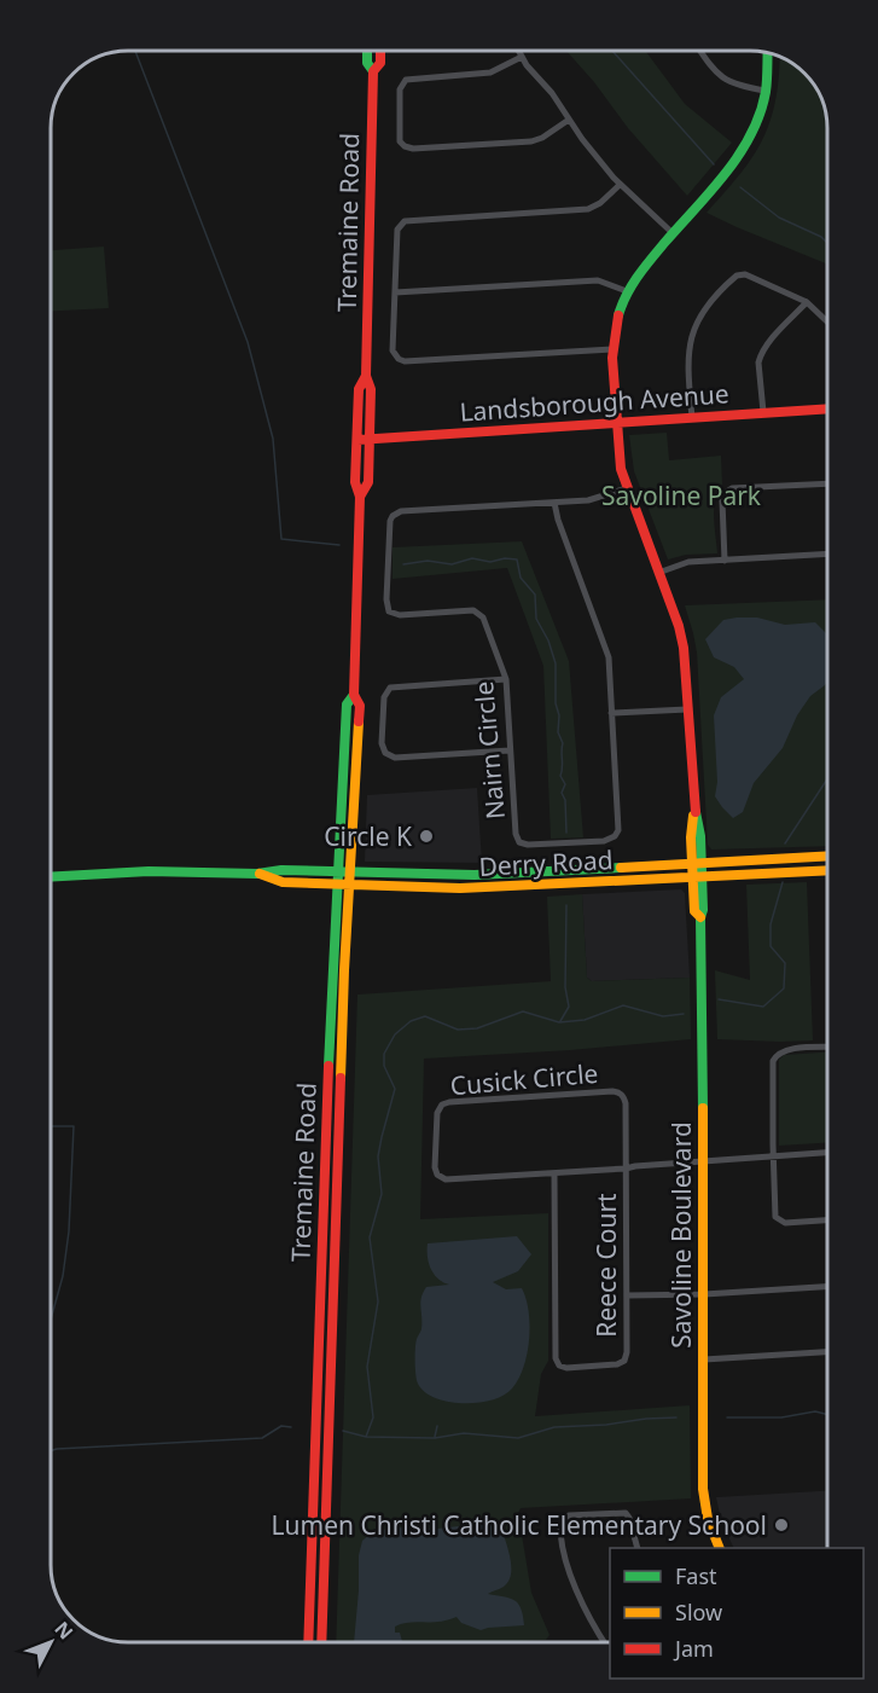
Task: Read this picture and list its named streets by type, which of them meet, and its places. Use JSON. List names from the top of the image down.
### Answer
{
  "streets": {
    "main road": [
      "Tremaine Road",
      "Landsborough Avenue",
      "Derry Road",
      "Savoline Boulevard"
    ],
    "street": ["Nairn Circle", "Cusick Circle", "Reece Court"]
  },
  "crossings": [
    ["Tremaine Road", "Landsborough Avenue"],
    ["Tremaine Road", "Derry Road"],
    ["Landsborough Avenue", "Savoline Boulevard"],
    ["Nairn Circle", "Savoline Boulevard"],
    ["Derry Road", "Savoline Boulevard"],
    ["Cusick Circle", "Savoline Boulevard"],
    ["Cusick Circle", "Reece Court"]
  ],
  "parks": ["Savoline Park"],
  "places": ["Circle K", "Lumen Christi Catholic Elementary School"],
  "legend": ["Fast", "Slow", "Jam"],
  "north": "top right"
}
